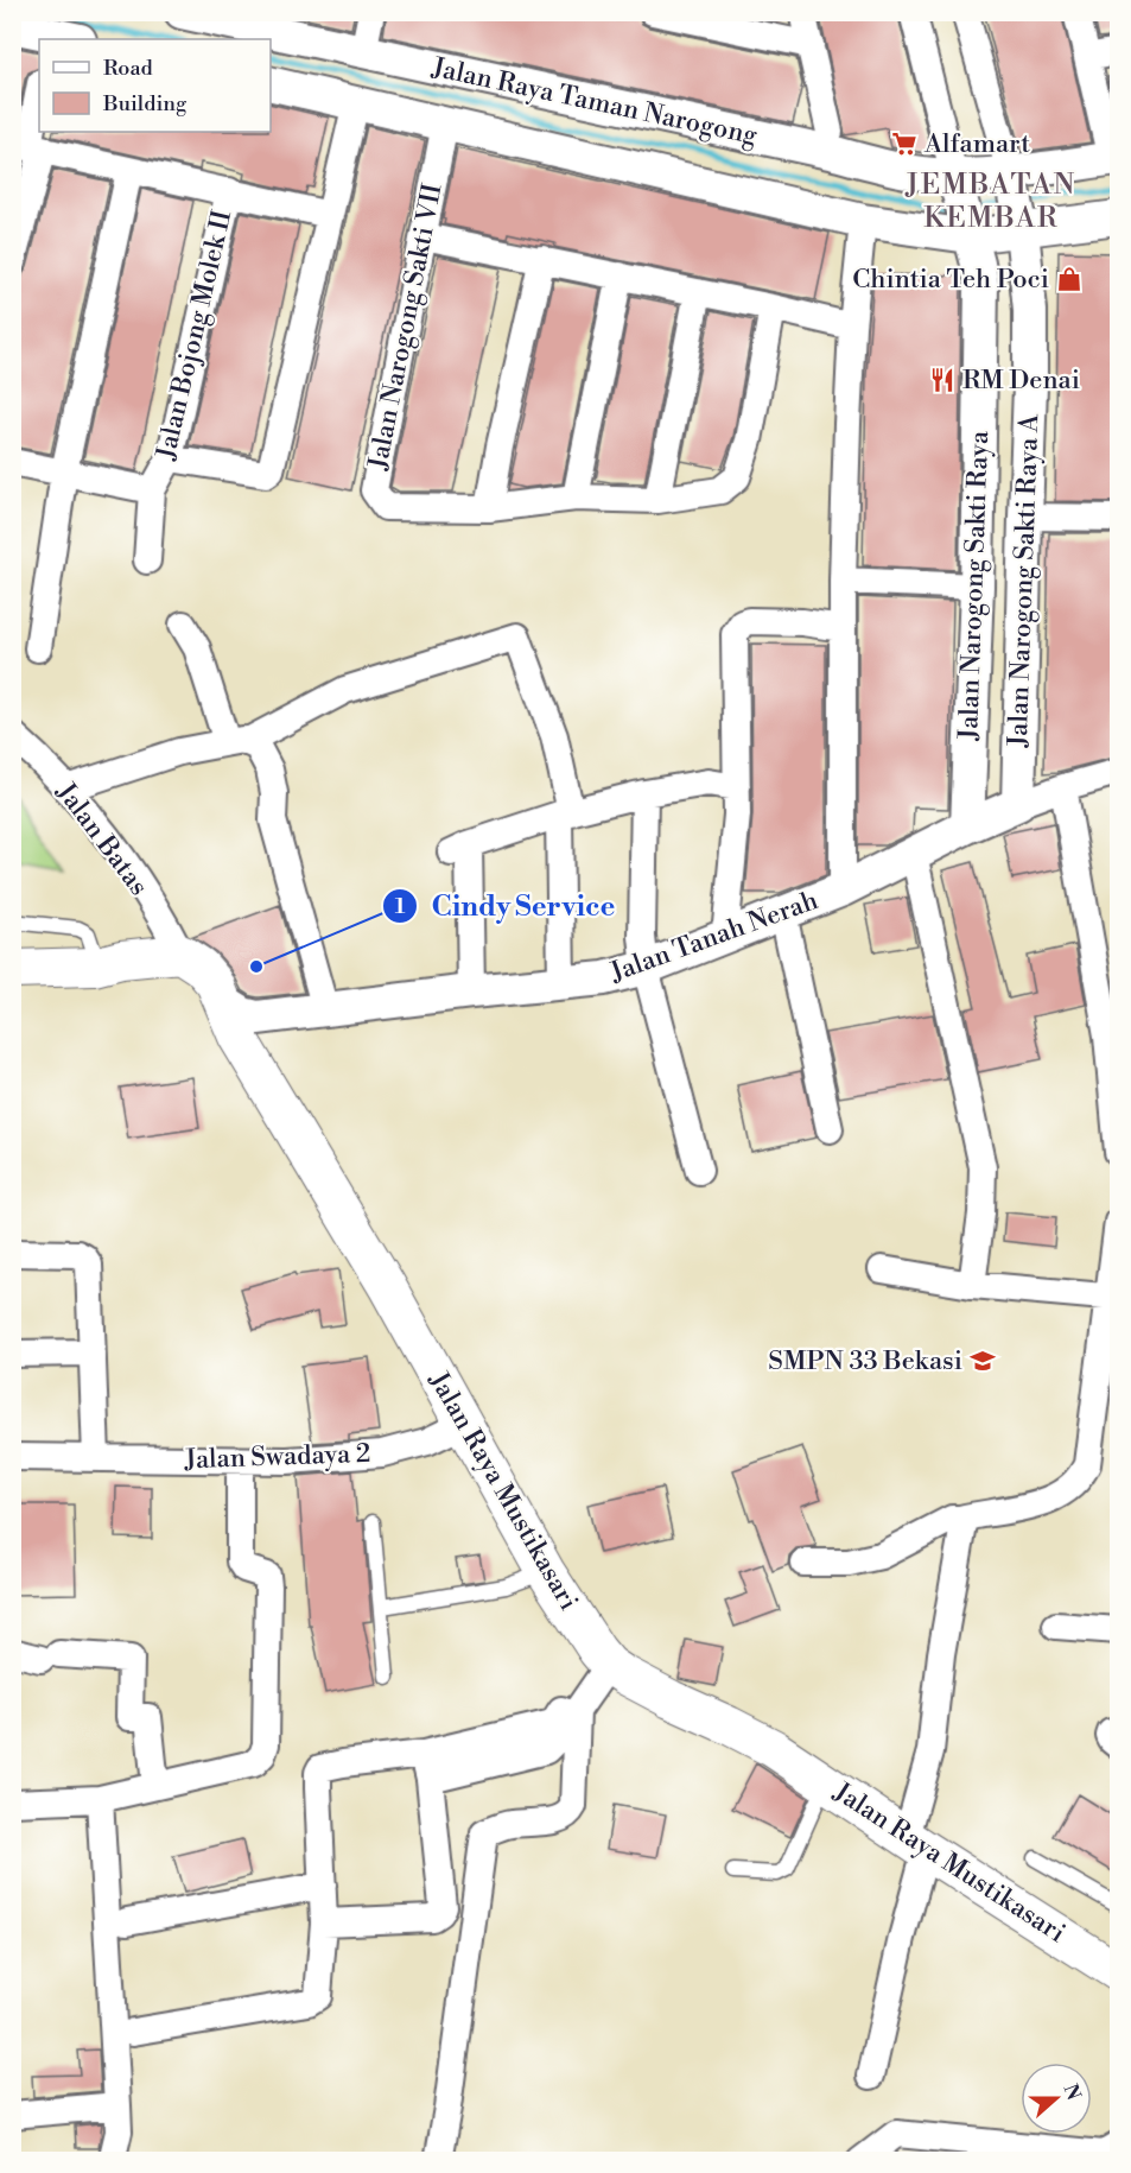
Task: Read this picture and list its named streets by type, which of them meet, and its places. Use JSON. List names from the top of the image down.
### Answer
{
  "streets": {
    "main road": ["Jalan Raya Mustikasari"],
    "street": [
      "Jalan Raya Taman Narogong",
      "Jalan Narogong Sakti VII",
      "Jalan Bojong Molek II",
      "Jalan Narogong Sakti Raya A",
      "Jalan Narogong Sakti Raya",
      "Jalan Batas",
      "Jalan Tanah Nerah",
      "Jalan Swadaya 2"
    ]
  },
  "crossings": [
    ["Jalan Raya Taman Narogong", "Jalan Narogong Sakti VII"],
    ["Jalan Raya Taman Narogong", "Jalan Narogong Sakti Raya A"],
    ["Jalan Raya Taman Narogong", "Jalan Narogong Sakti Raya"],
    ["Jalan Narogong Sakti Raya A", "Jalan Tanah Nerah"],
    ["Jalan Narogong Sakti Raya", "Jalan Tanah Nerah"],
    ["Jalan Batas", "Jalan Raya Mustikasari"],
    ["Jalan Tanah Nerah", "Jalan Raya Mustikasari"],
    ["Jalan Swadaya 2", "Jalan Raya Mustikasari"]
  ],
  "districts": ["JEMBATAN KEMBAR"],
  "places": {
    "supermarket": ["Alfamart"],
    "shop": ["Chintia Teh Poci"],
    "restaurant": ["RM Denai"],
    "other": ["Cindy Service"],
    "school or university": ["SMPN 33 Bekasi"]
  },
  "legend": ["Road", "Building"],
  "north": "right"
}
